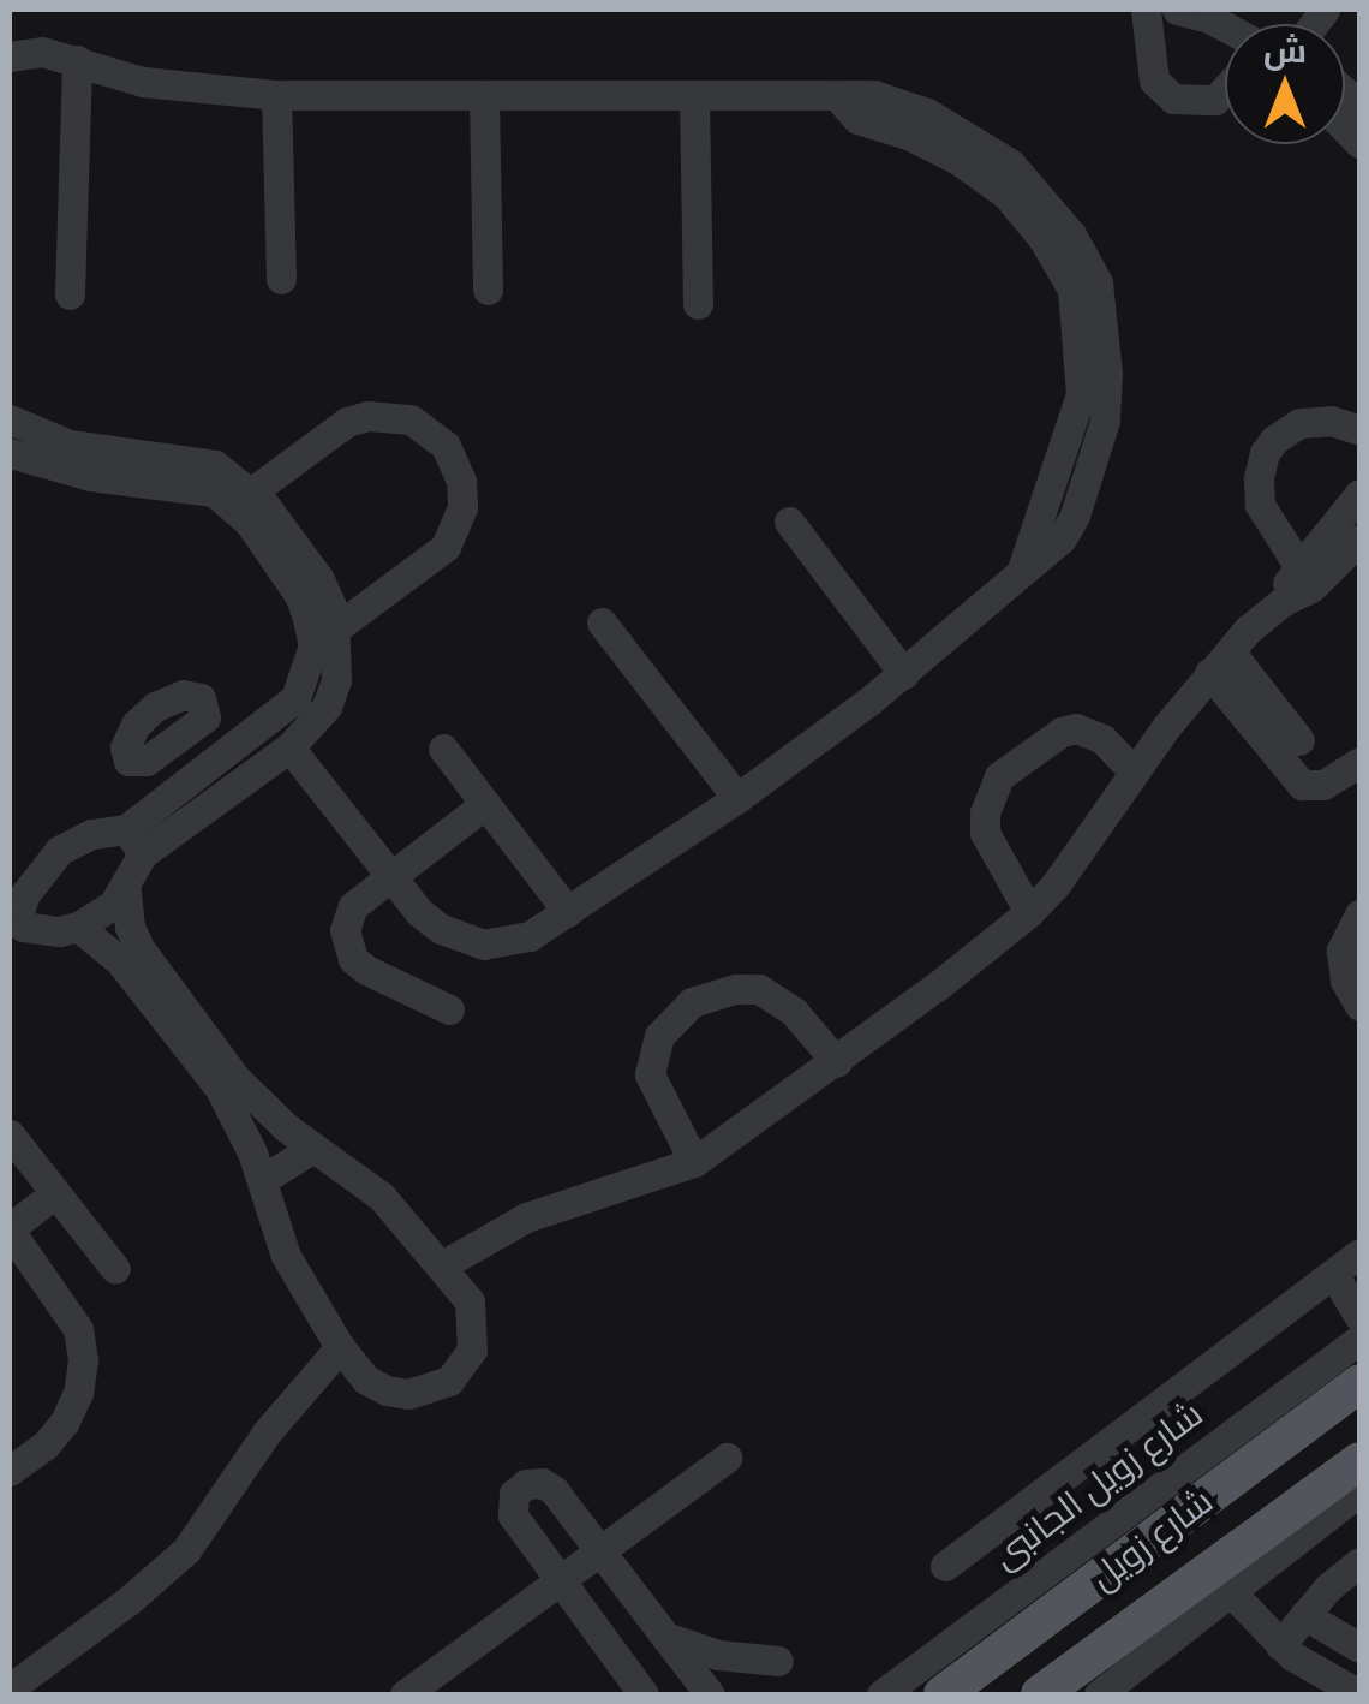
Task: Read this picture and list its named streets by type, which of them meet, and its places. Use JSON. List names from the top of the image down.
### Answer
{
  "streets": {
    "main road": ["شارع زويل"],
    "street": ["شارع زويل الجانبى"]
  },
  "crossings": [
    ["شارع زويل الجانبى", "شارع زويل"]
  ],
  "north": "top"
}
